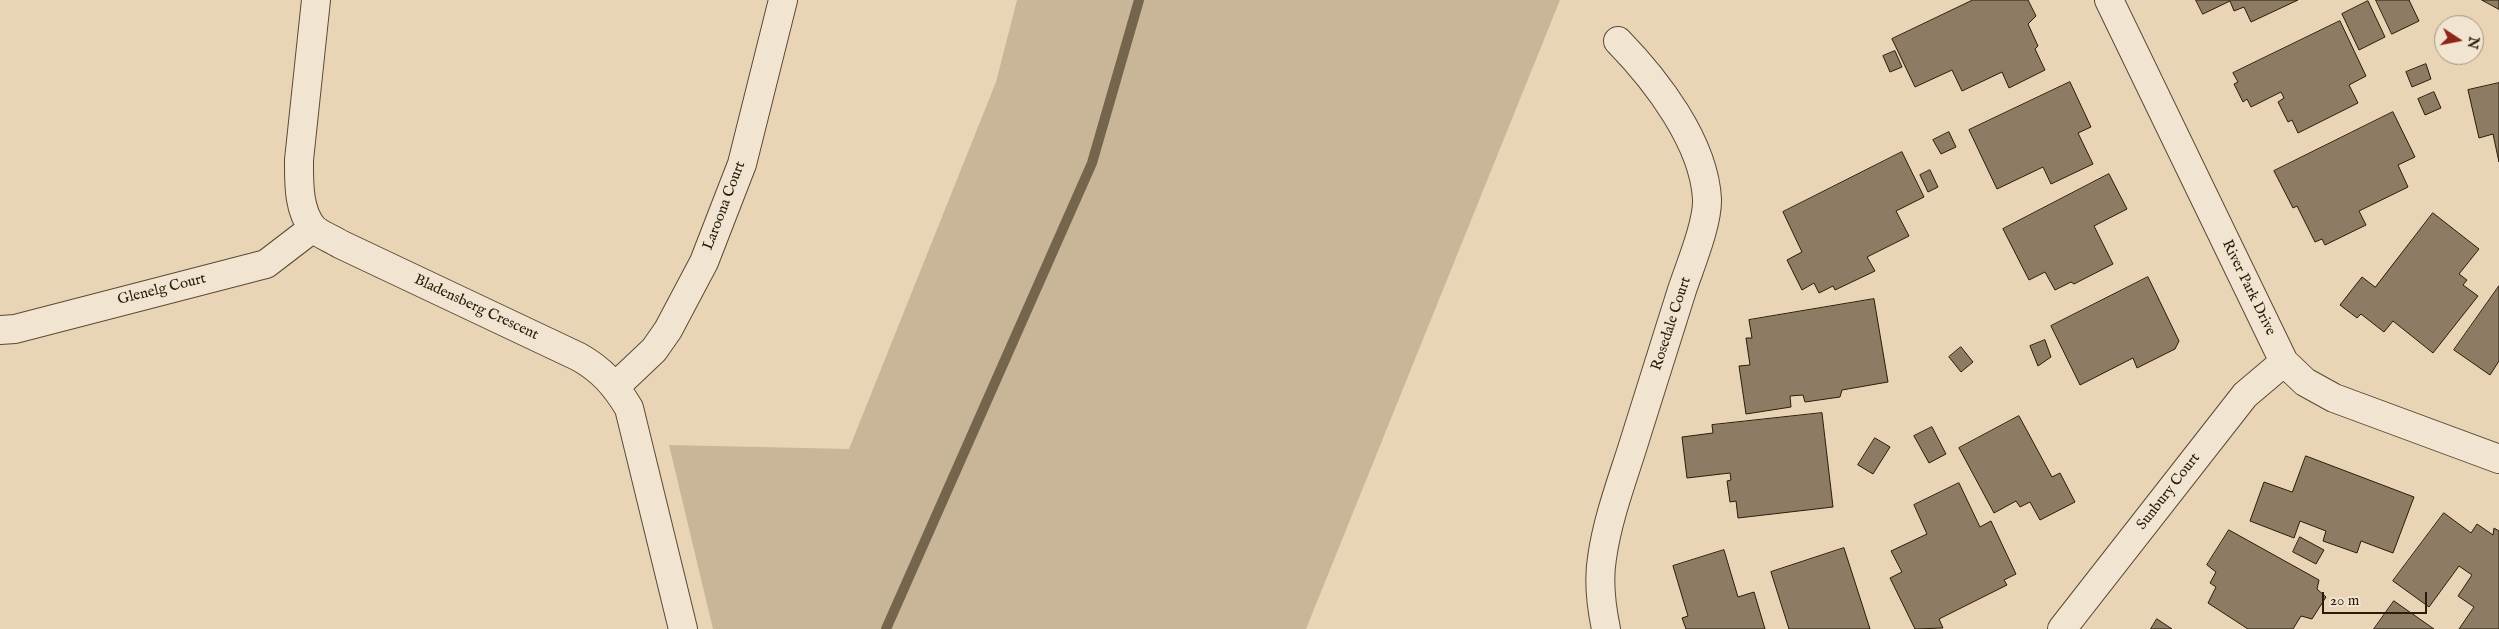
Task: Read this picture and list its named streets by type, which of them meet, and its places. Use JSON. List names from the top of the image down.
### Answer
{
  "streets": {
    "street": [
      "Laroona Court",
      "River Park Drive",
      "Glenelg Court",
      "Bladensberg Crescent",
      "Rosedale Court",
      "Sunbury Court"
    ]
  },
  "crossings": [
    ["Laroona Court", "Bladensberg Crescent"],
    ["River Park Drive", "Sunbury Court"],
    ["Glenelg Court", "Bladensberg Crescent"]
  ],
  "scale_bar": "20 m",
  "north": "right"
}
